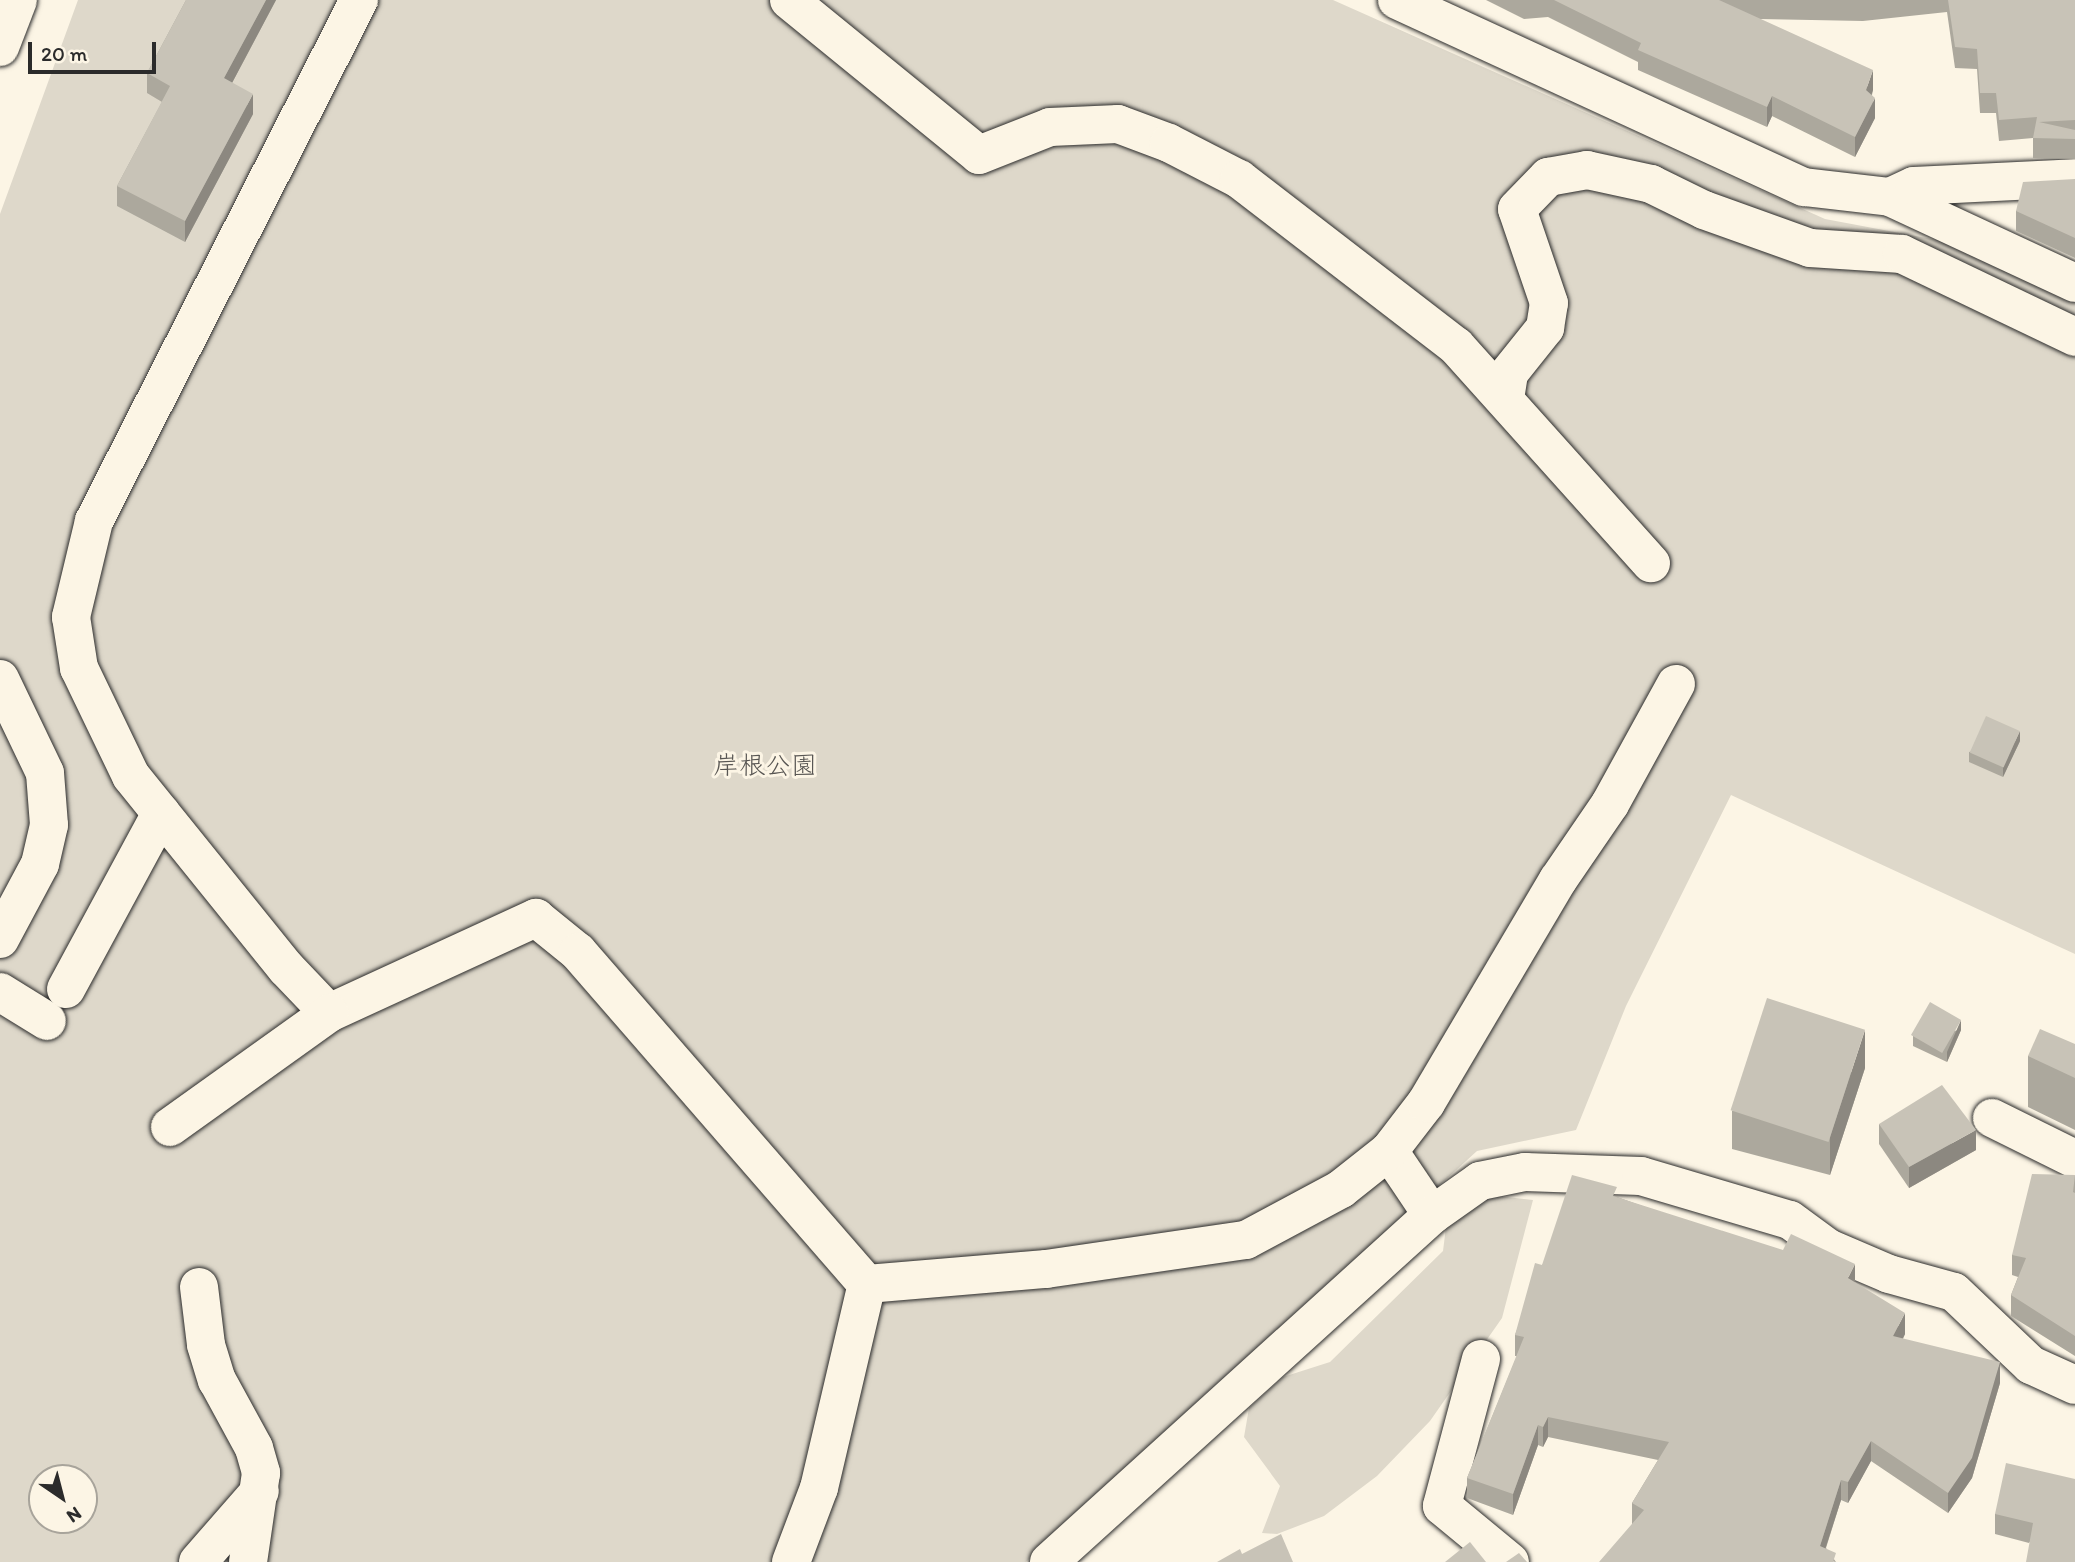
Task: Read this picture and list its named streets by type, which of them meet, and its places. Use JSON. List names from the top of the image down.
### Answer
{
  "parks": ["岸根公園"],
  "scale_bar": "20 m",
  "north": "bottom right"
}
